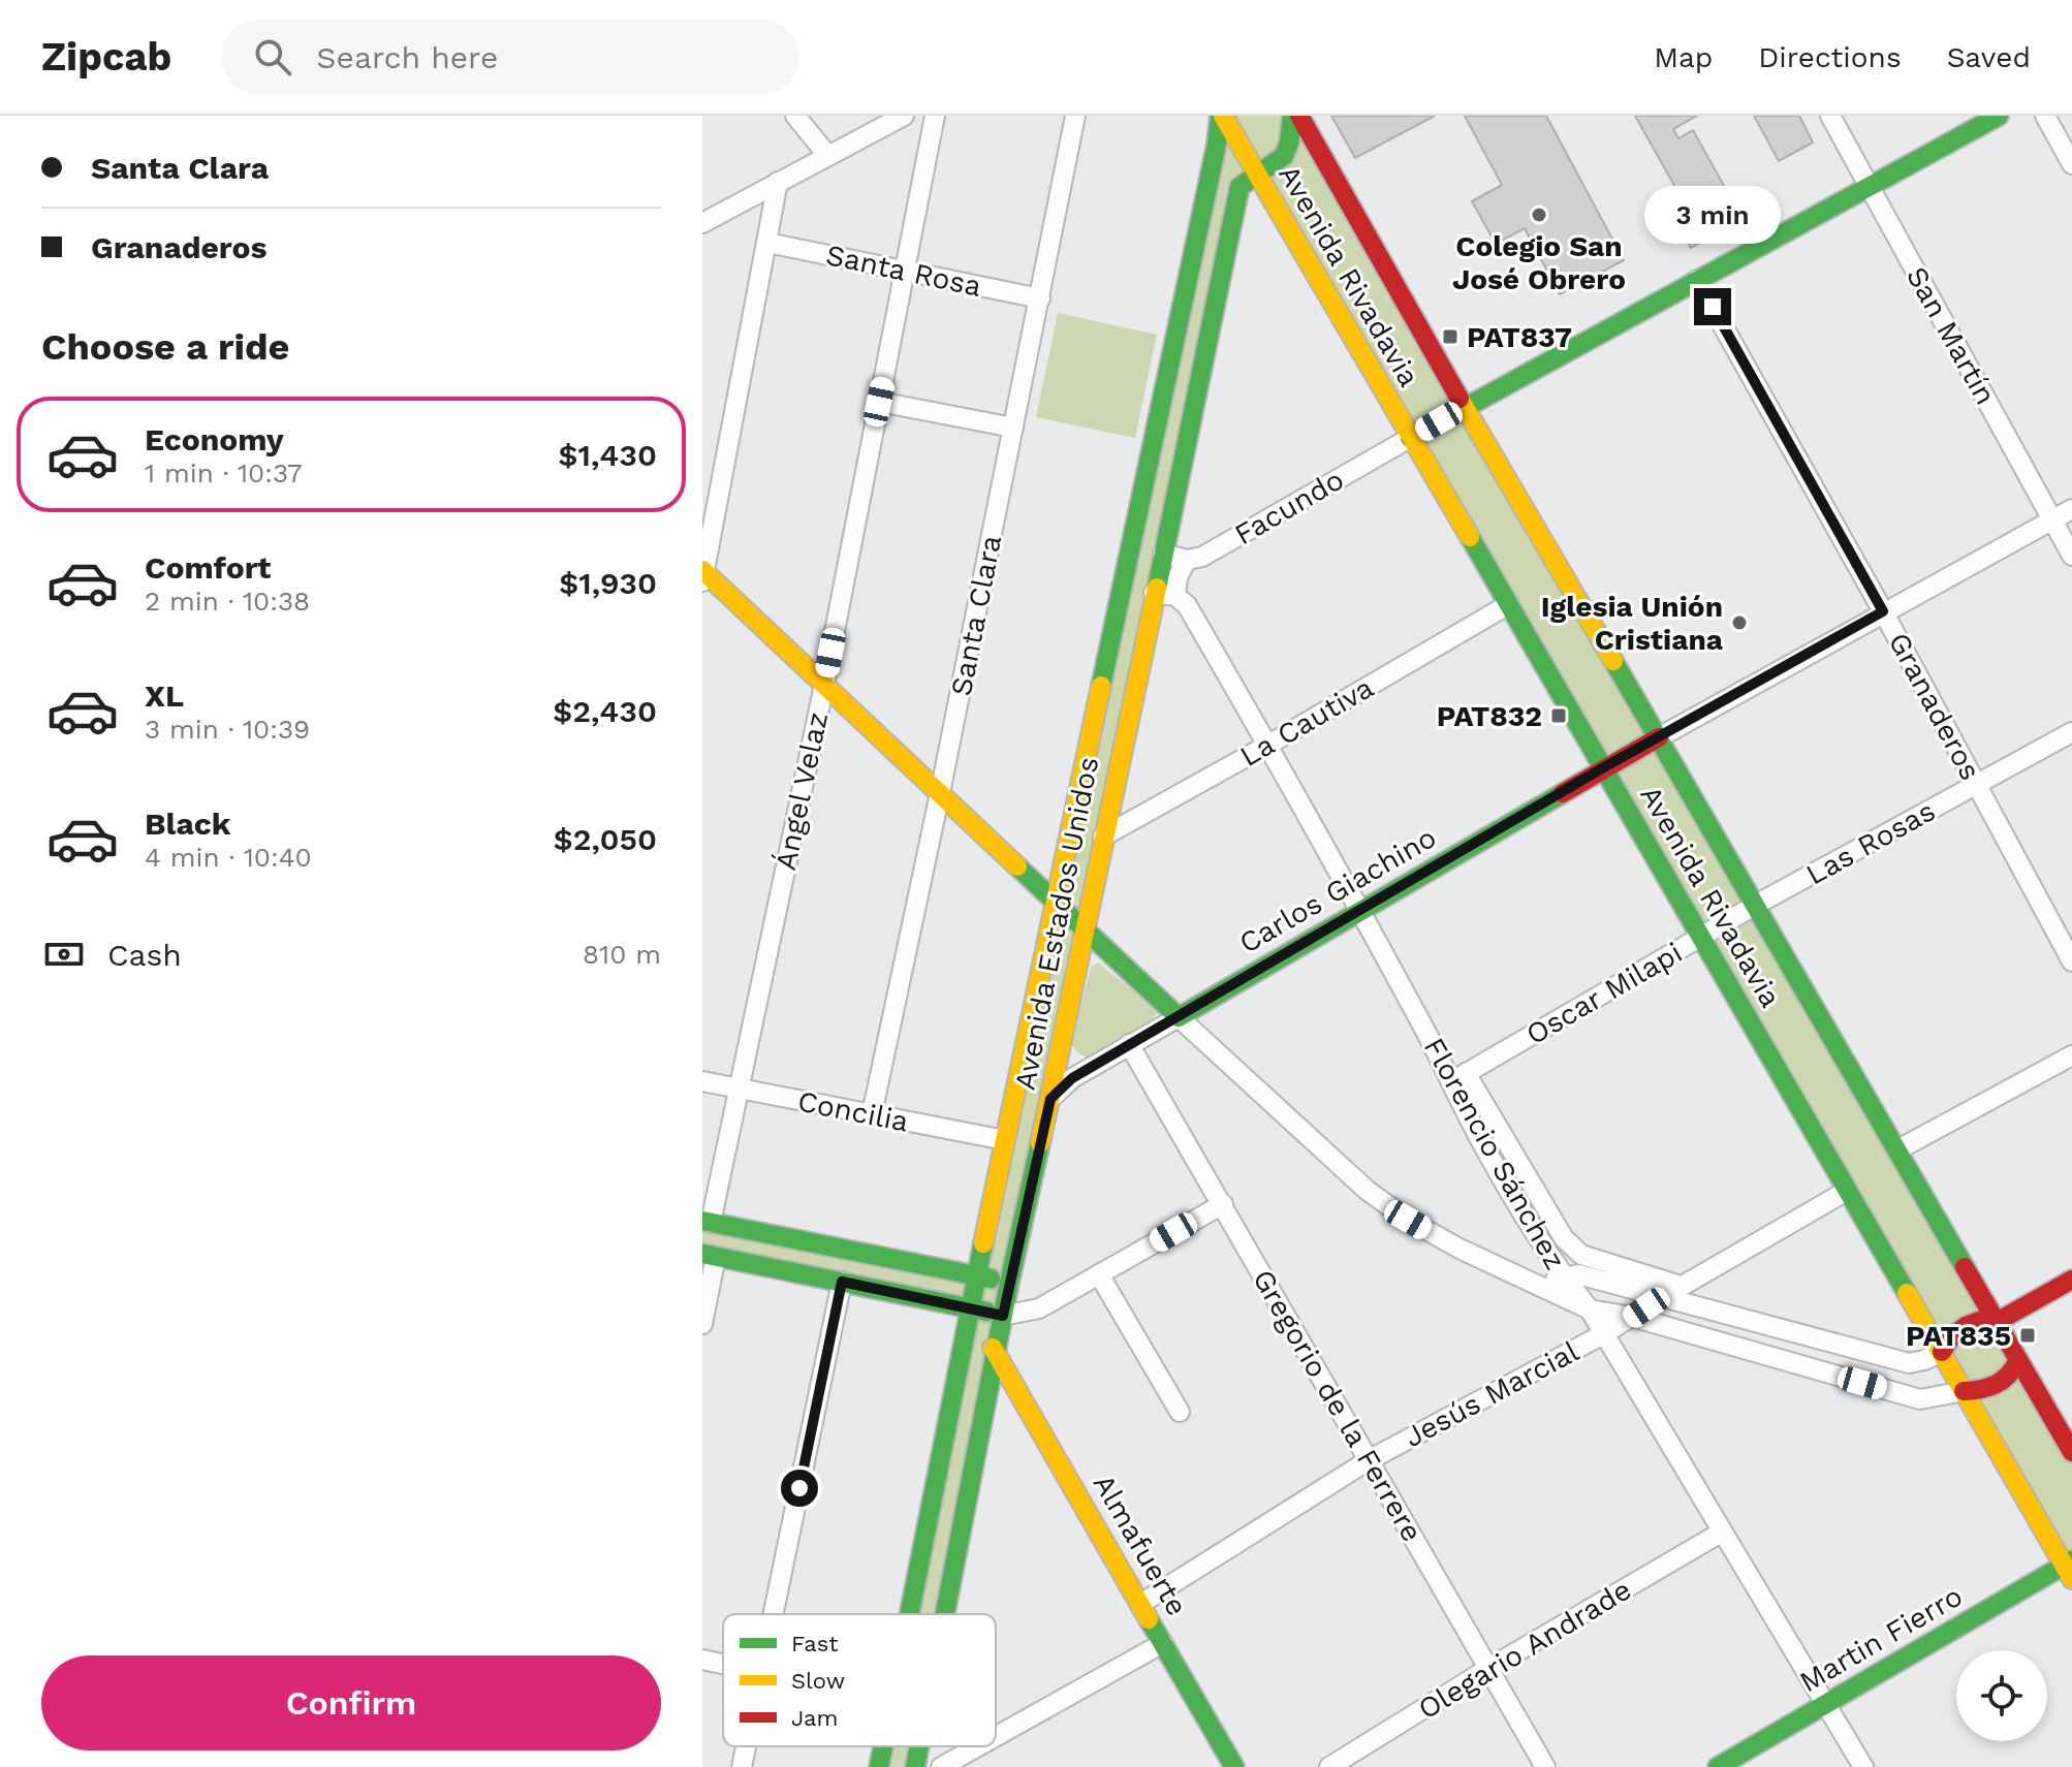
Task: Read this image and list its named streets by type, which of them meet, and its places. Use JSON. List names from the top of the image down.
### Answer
{
  "streets": {
    "main road": [
      "Avenida Rivadavia",
      "Carlos Giachino",
      "Avenida Estados Unidos",
      "Almafuerte",
      "Martin Fierro"
    ],
    "street": [
      "Santa Rosa",
      "San Martín",
      "Facundo",
      "Santa Clara",
      "Granaderos",
      "La Cautiva",
      "Ángel Velaz",
      "Las Rosas",
      "Oscar Milapi",
      "Concilia",
      "Florencio Sánchez",
      "Jesús Marcial",
      "Gregorio de la Ferrere",
      "Olegario Andrade"
    ]
  },
  "crossings": [
    ["Santa Rosa", "Santa Clara"],
    ["Santa Rosa", "Ángel Velaz"],
    ["Avenida Rivadavia", "Facundo"],
    ["Avenida Rivadavia", "La Cautiva"],
    ["Avenida Rivadavia", "Las Rosas"],
    ["Avenida Rivadavia", "Carlos Giachino"],
    ["Avenida Rivadavia", "Avenida Estados Unidos"],
    ["Avenida Rivadavia", "Oscar Milapi"],
    ["Avenida Rivadavia", "Jesús Marcial"],
    ["Avenida Rivadavia", "Martin Fierro"],
    ["Santa Clara", "Concilia"],
    ["Granaderos", "Las Rosas"],
    ["La Cautiva", "Avenida Estados Unidos"],
    ["La Cautiva", "Florencio Sánchez"],
    ["Ángel Velaz", "Concilia"],
    ["Las Rosas", "Oscar Milapi"],
    ["Carlos Giachino", "Avenida Estados Unidos"],
    ["Carlos Giachino", "Florencio Sánchez"],
    ["Carlos Giachino", "Gregorio de la Ferrere"],
    ["Avenida Estados Unidos", "Concilia"],
    ["Avenida Estados Unidos", "Almafuerte"],
    ["Oscar Milapi", "Florencio Sánchez"],
    ["Florencio Sánchez", "Jesús Marcial"],
    ["Florencio Sánchez", "Martin Fierro"],
    ["Florencio Sánchez", "Olegario Andrade"],
    ["Jesús Marcial", "Gregorio de la Ferrere"],
    ["Jesús Marcial", "Almafuerte"],
    ["Gregorio de la Ferrere", "Olegario Andrade"]
  ],
  "places": {
    "other": ["Colegio San José Obrero", "Iglesia Unión Cristiana"],
    "transit": ["PAT837", "PAT832", "PAT835"]
  },
  "legend": ["Fast", "Slow", "Jam"],
  "page": {
    "header": "Zipcab",
    "search": "Search here",
    "nav": ["Map", "Directions", "Saved"],
    "banner": ["Santa Clara", "Granaderos"],
    "bubble": "3 min",
    "heading": "Choose a ride",
    "list": [
      {
        "name": "Economy",
        "note": "1 min · 10:37",
        "value": "$1,430"
      },
      {
        "name": "Comfort",
        "note": "2 min · 10:38",
        "value": "$1,930"
      },
      {
        "name": "XL",
        "note": "3 min · 10:39",
        "value": "$2,430"
      },
      {
        "name": "Black",
        "note": "4 min · 10:40",
        "value": "$2,050"
      }
    ],
    "pay": ["Cash", "810 m"],
    "buttons": "Confirm"
  }
}
